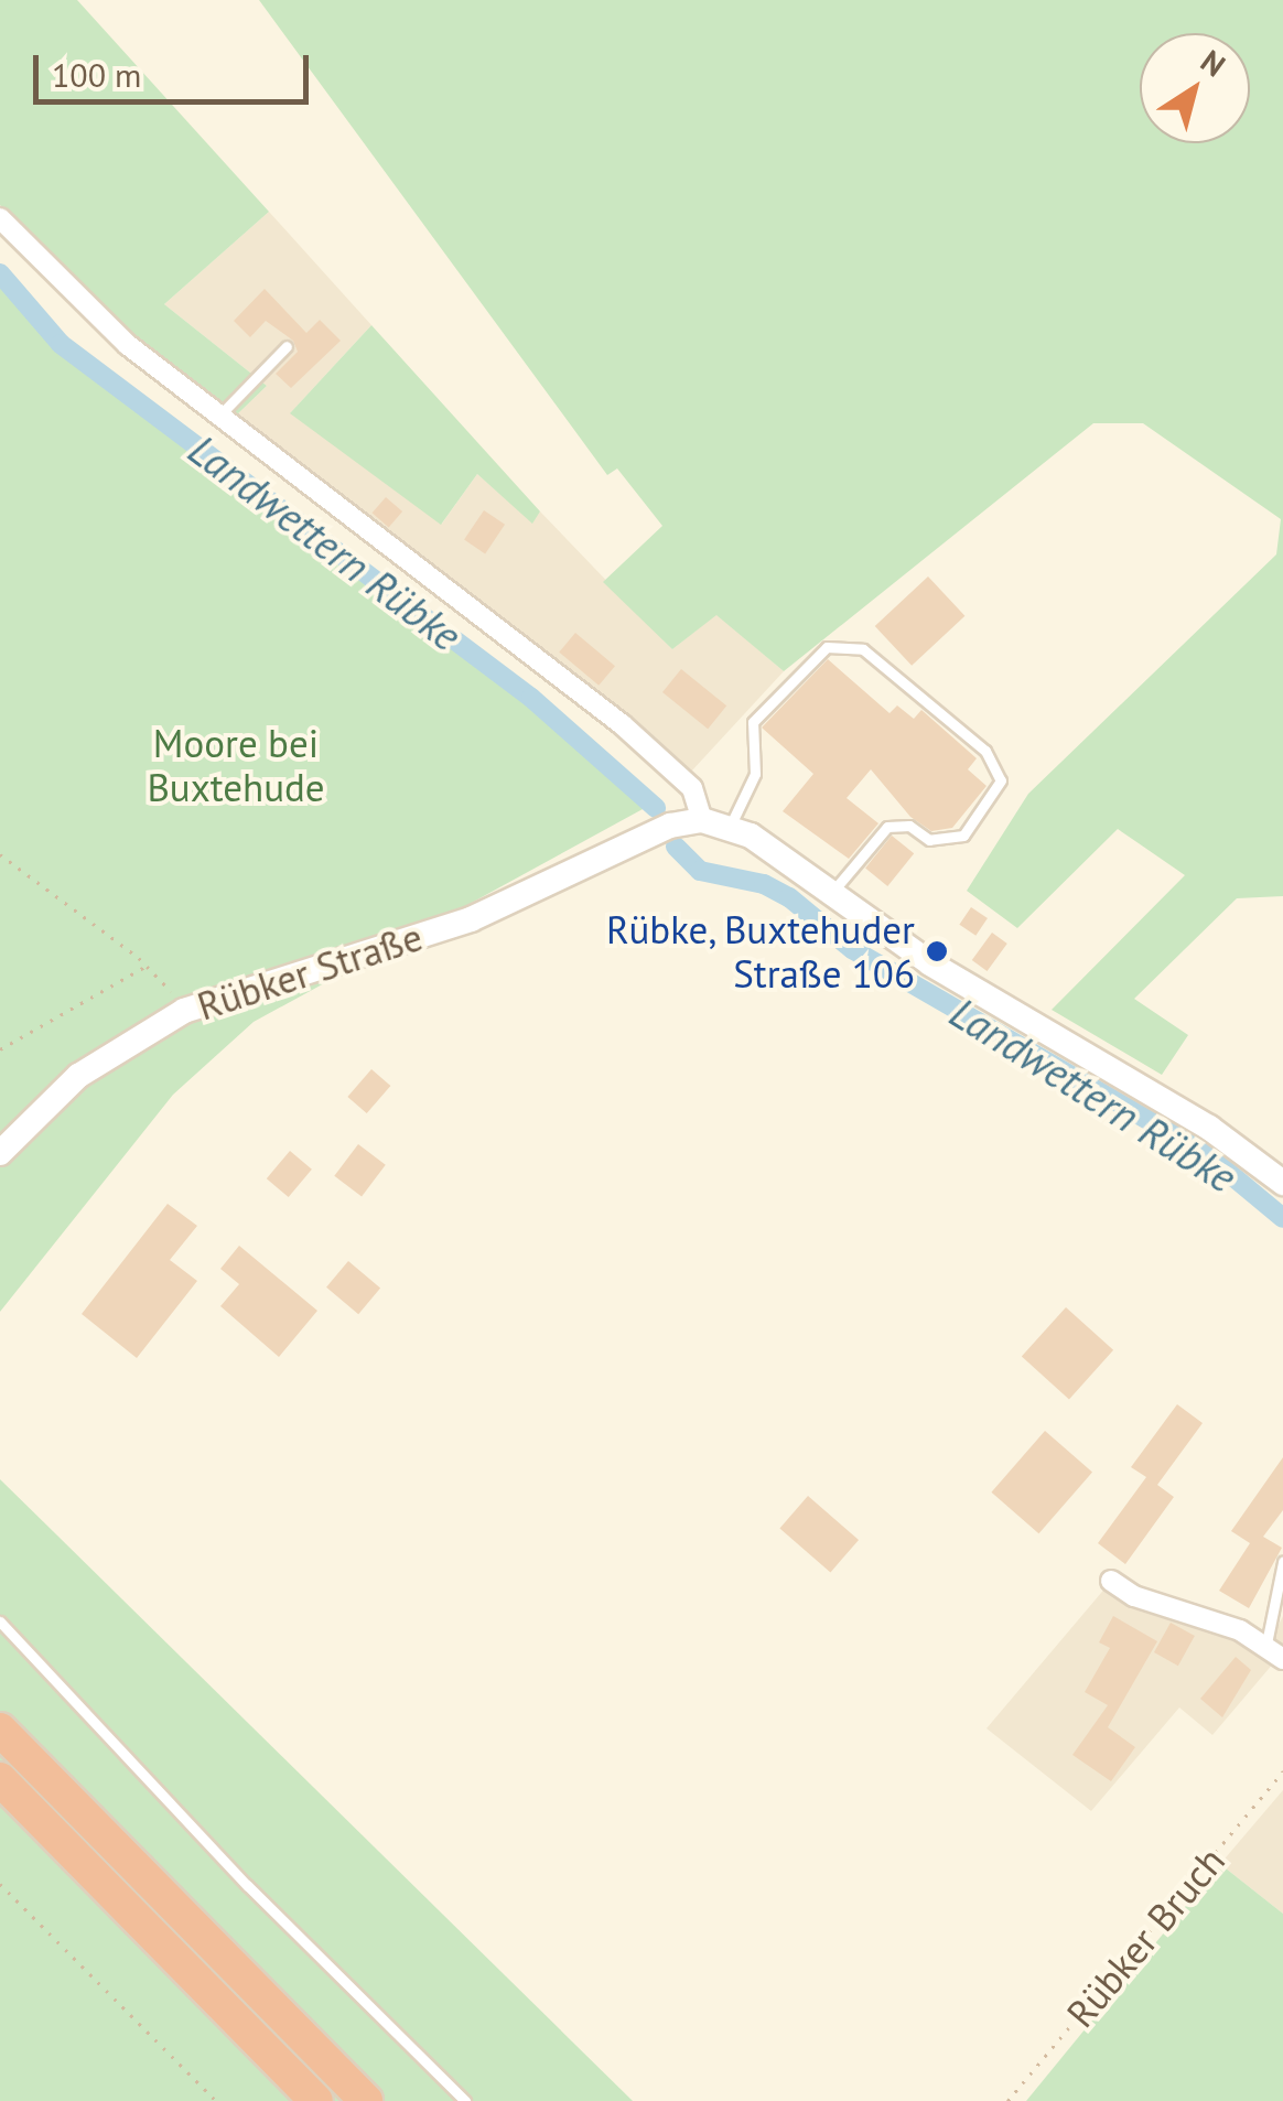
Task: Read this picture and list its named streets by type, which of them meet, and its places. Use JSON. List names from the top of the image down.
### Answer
{
  "streets": {
    "street": ["Rübker Straße"],
    "path": ["Rübker Bruch"]
  },
  "water": ["Landwettern Rübke"],
  "parks": ["Moore bei Buxtehude"],
  "places": ["Rübke, Buxtehuder Straße 106"],
  "scale_bar": "100 m",
  "north": "top right"
}
